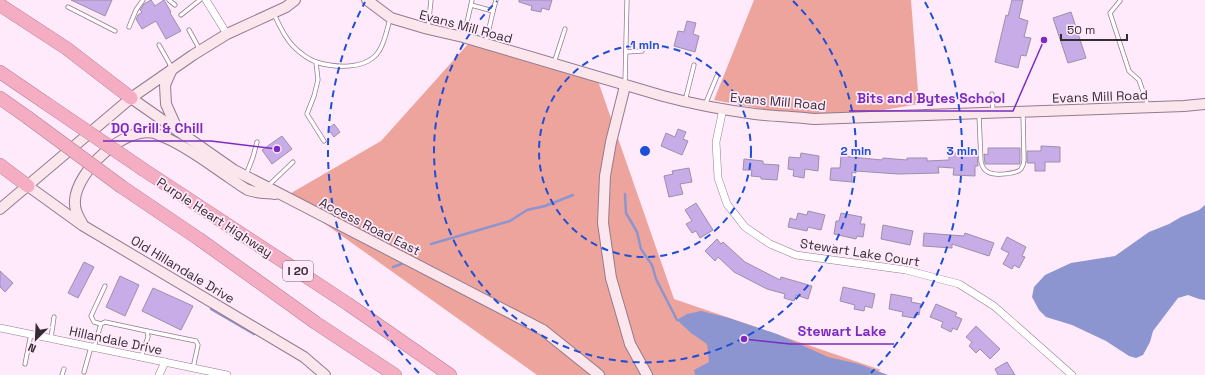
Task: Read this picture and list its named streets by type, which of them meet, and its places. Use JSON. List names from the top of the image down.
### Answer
{
  "streets": {
    "highway": ["Purple Heart Highway", "I 20"],
    "main road": ["Evans Mill Road", "Access Road East", "Old Hillandale Drive"],
    "street": ["Stewart Lake Court", "Hillandale Drive"]
  },
  "crossings": [
    ["Evans Mill Road", "Stewart Lake Court"]
  ],
  "places": ["Bits and Bytes School", "DQ Grill & Chill", "Stewart Lake"],
  "scale_bar": "50 m",
  "north": "bottom left",
  "rings": ["1 min", "2 min", "3 min"]
}
